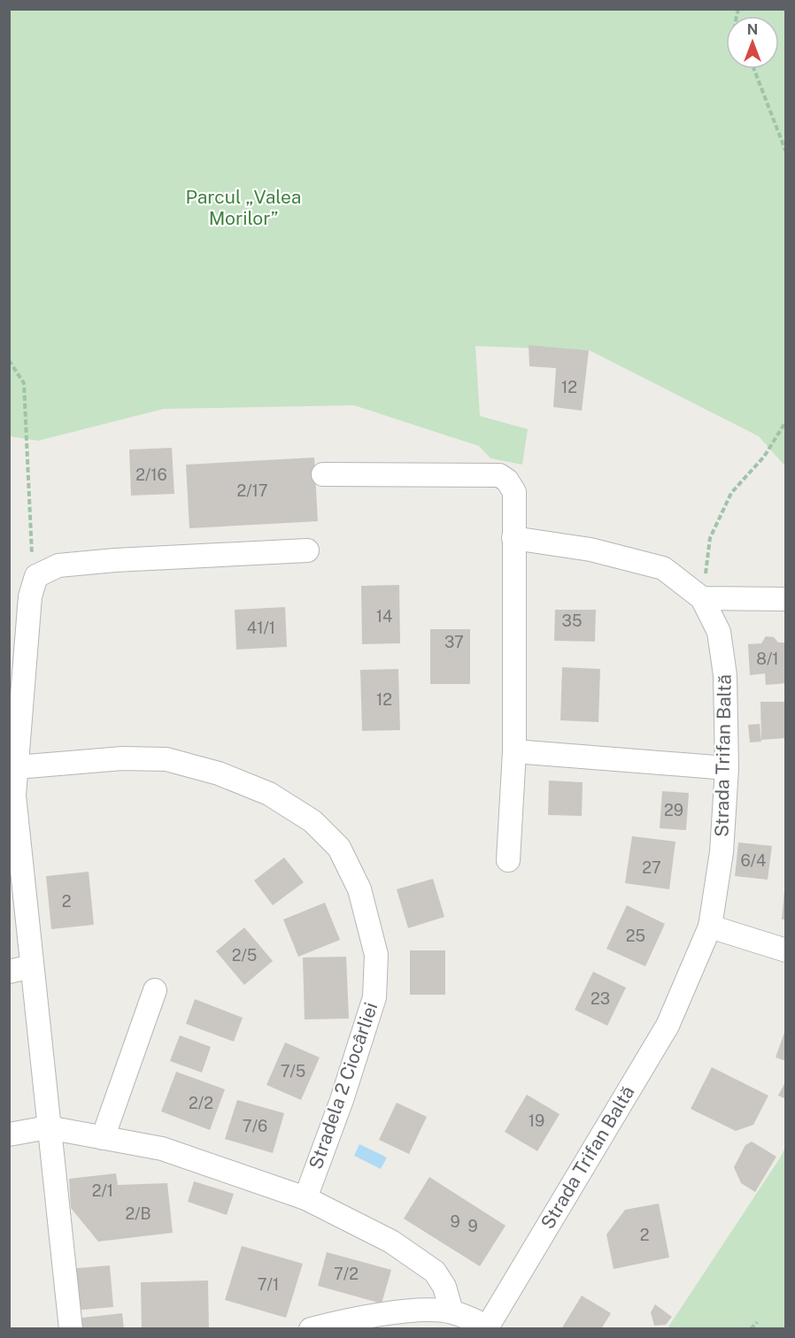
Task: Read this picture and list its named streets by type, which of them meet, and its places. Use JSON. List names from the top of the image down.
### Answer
{
  "streets": {
    "street": ["Strada Trifan Baltă", "Stradela 2 Ciocârliei"]
  },
  "parks": ["Parcul „Valea Morilor”"],
  "house_numbers": [
    "12",
    "2/16",
    "2/17",
    "14",
    "35",
    "41/1",
    "37",
    "8/1",
    "12",
    "29",
    "6/4",
    "27",
    "2",
    "25",
    "2/5",
    "23",
    "7/5",
    "2/2",
    "19",
    "7/6",
    "2/1",
    "2/B",
    "9",
    "9",
    "2",
    "7/2",
    "7/1"
  ],
  "north": "top"
}
